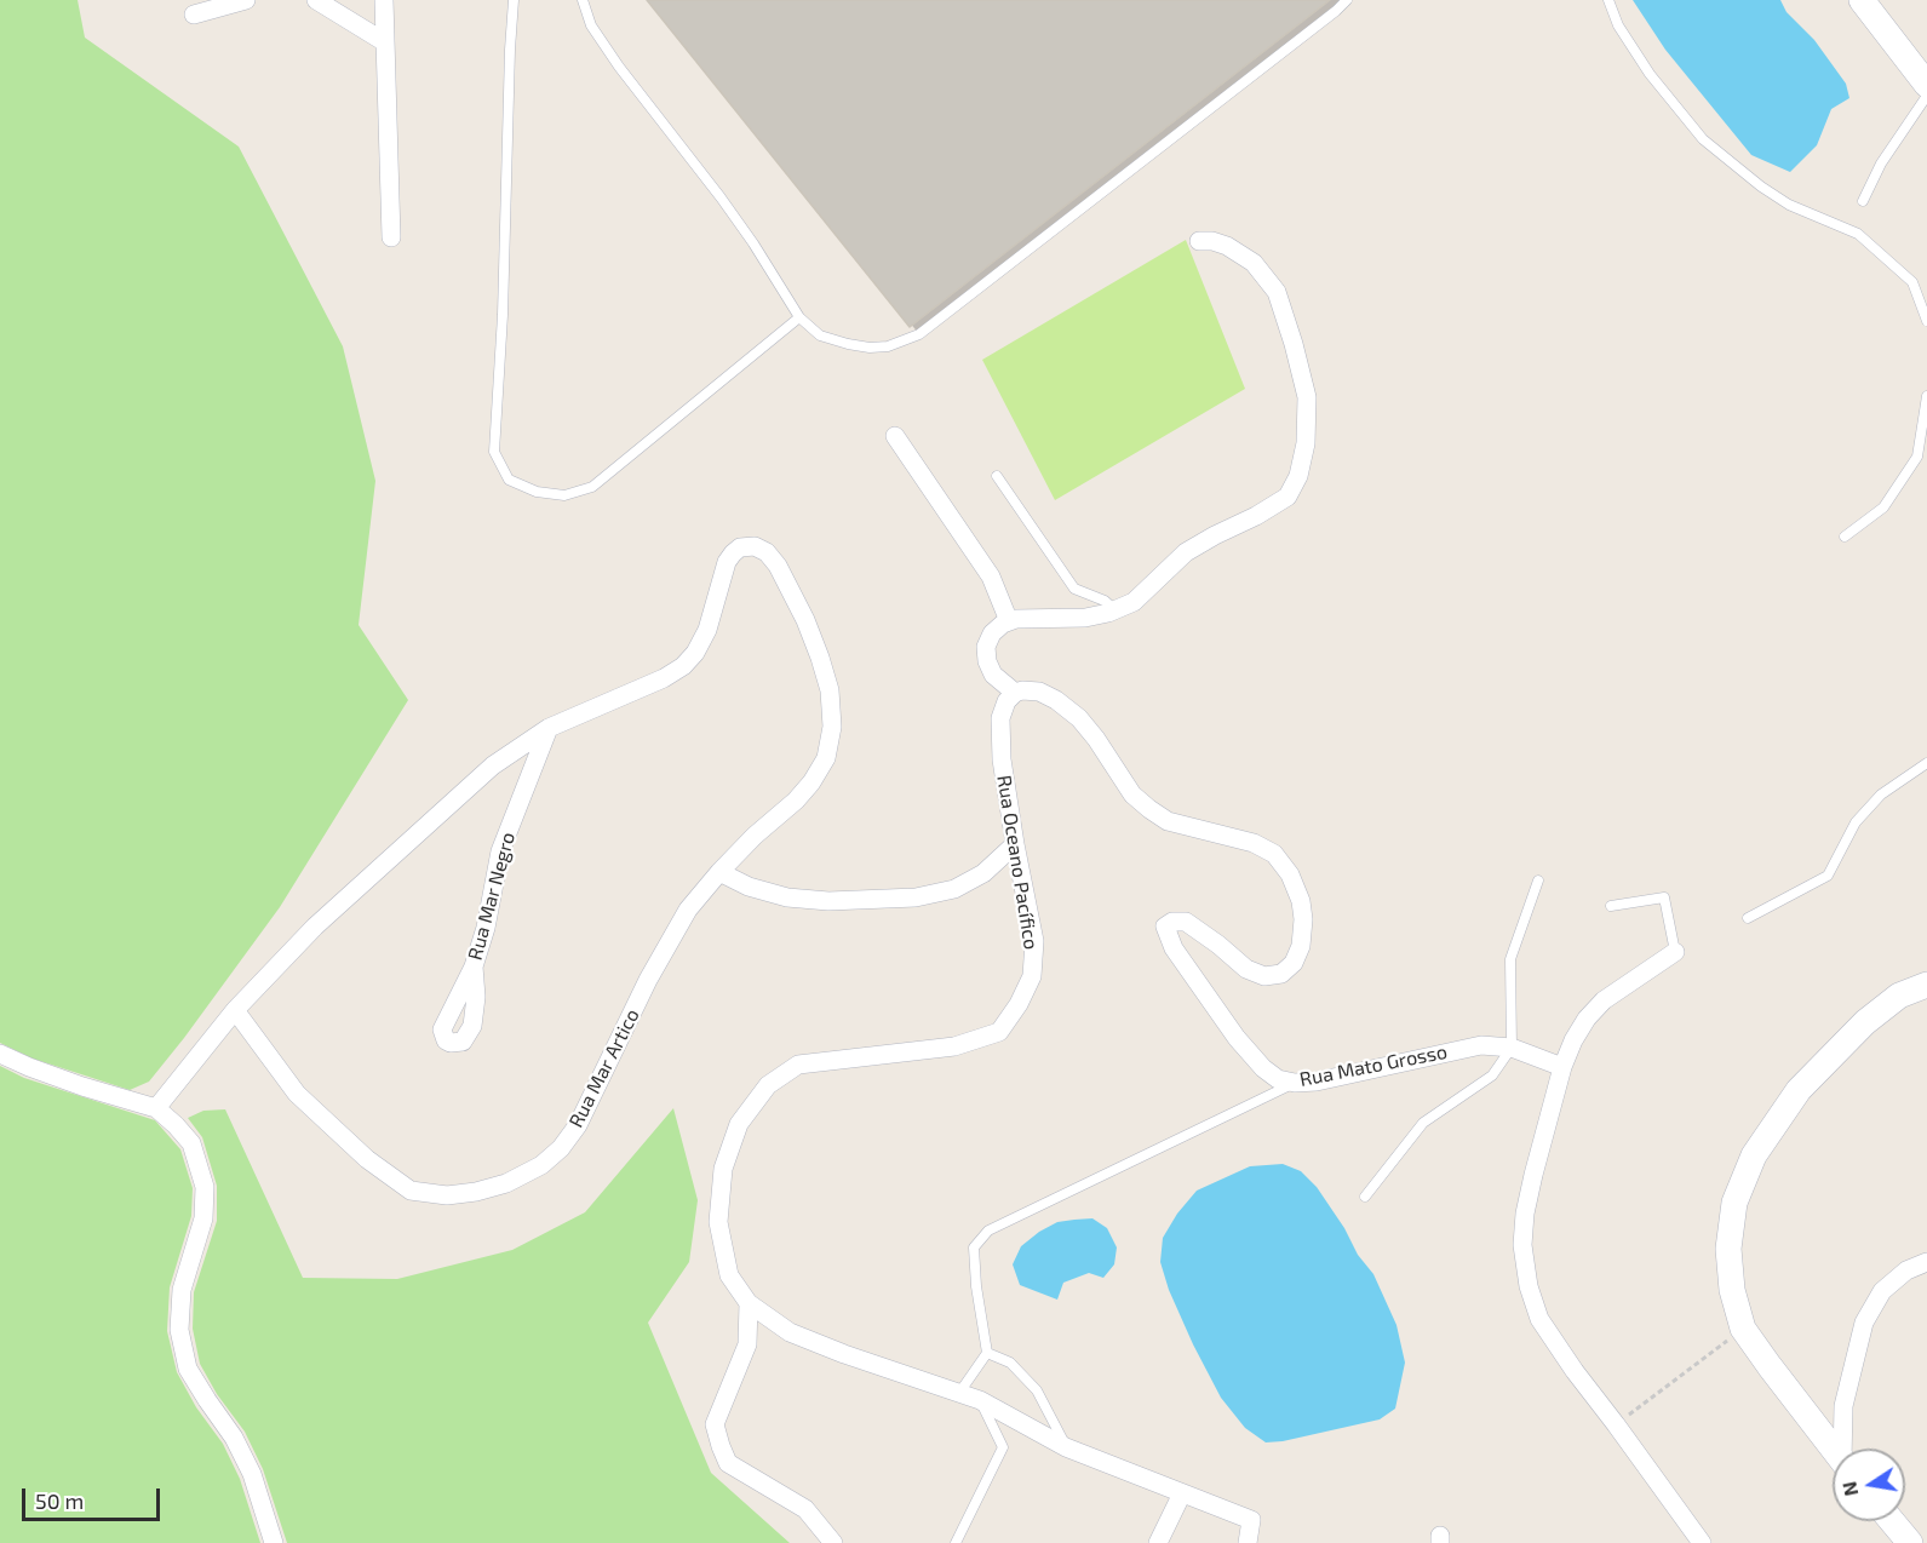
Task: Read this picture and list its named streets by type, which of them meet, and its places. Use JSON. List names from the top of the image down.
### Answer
{
  "streets": {
    "street": [
      "Rua Oceano Pacífico",
      "Rua Mar Negro",
      "Rua Mato Grosso",
      "Rua Mar Artico"
    ]
  },
  "crossings": [
    ["Rua Oceano Pacífico", "Rua Mato Grosso"],
    ["Rua Mar Negro", "Rua Mar Artico"]
  ],
  "scale_bar": "50 m",
  "north": "left"
}
